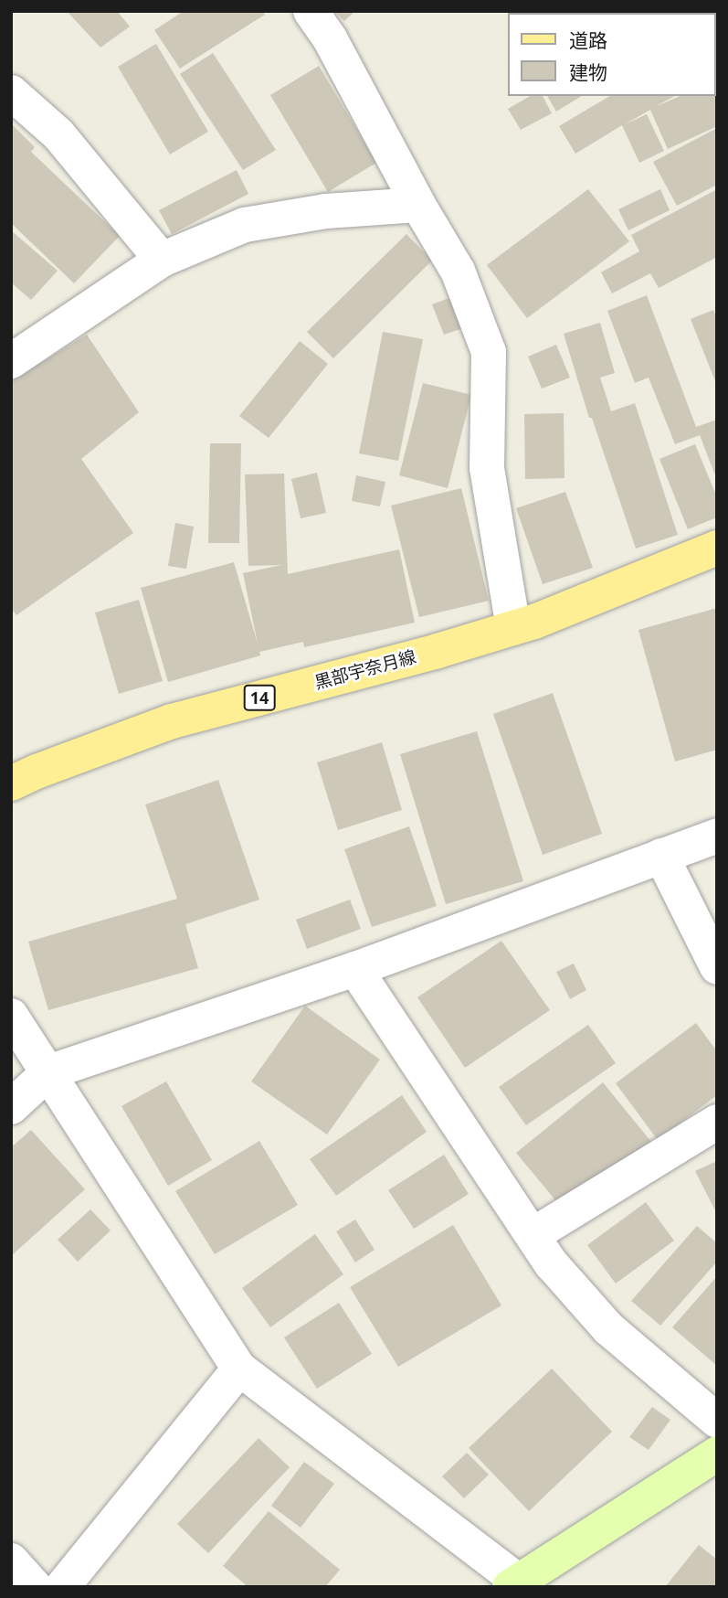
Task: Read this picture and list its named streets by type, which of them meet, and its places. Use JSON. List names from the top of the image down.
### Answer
{
  "streets": {
    "main road": ["黒部宇奈月線", "14"]
  },
  "legend": ["道路", "建物"]
}
